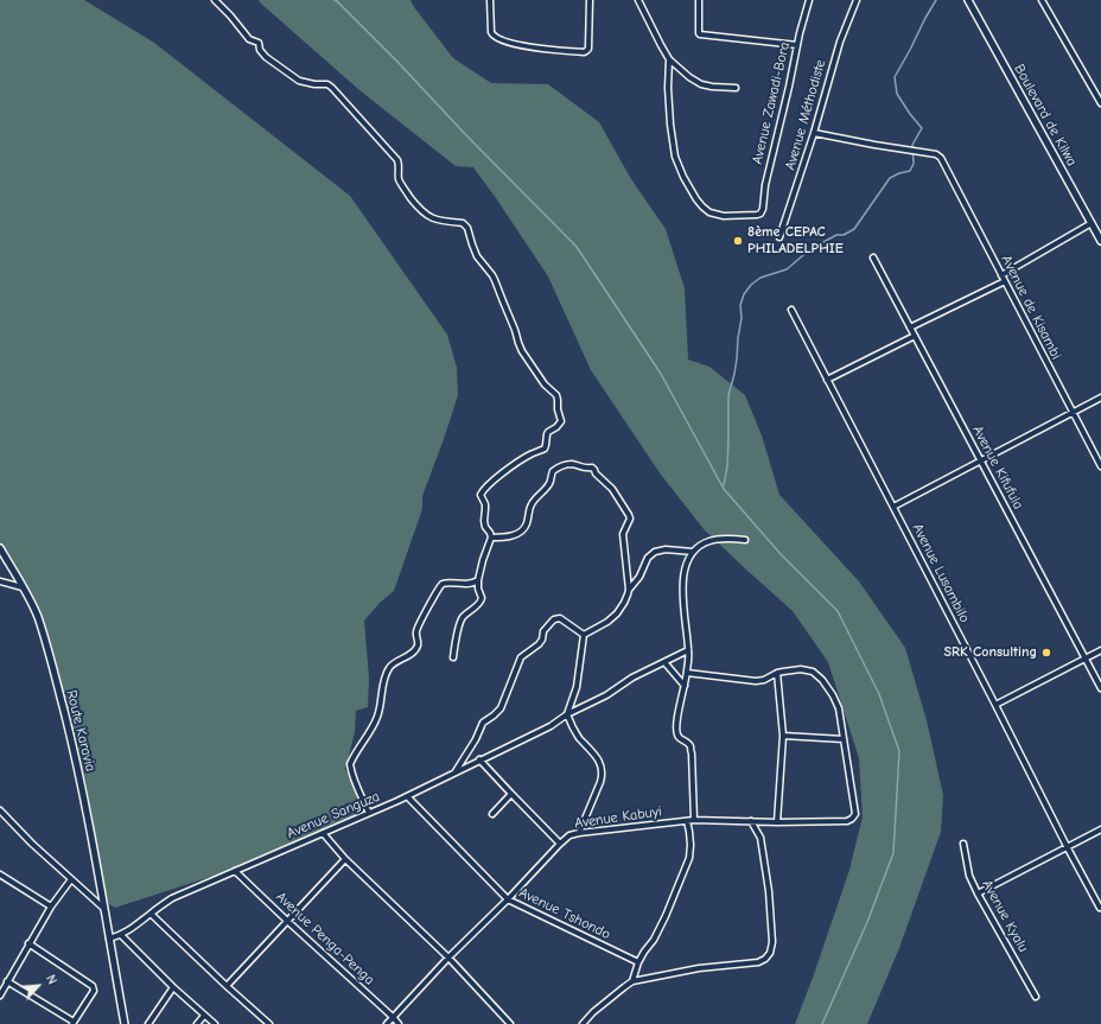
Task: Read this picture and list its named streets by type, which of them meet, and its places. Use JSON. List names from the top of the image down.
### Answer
{
  "streets": {
    "street": [
      "Avenue Zawadi-Bora",
      "Avenue Méthodiste",
      "Boulevard de Kilwa",
      "Avenue de Kisambi",
      "Avenue Kifufula",
      "Avenue Lusambilo",
      "Route Karavia",
      "Avenue Sanguza",
      "Avenue Kabuyi",
      "Avenue Tshondo",
      "Avenue Kyalu",
      "Avenue Penga-Penga"
    ]
  },
  "crossings": [
    ["Avenue Méthodiste", "Avenue de Kisambi"],
    ["Route Karavia", "Avenue Sanguza"],
    ["Avenue Sanguza", "Avenue Tshondo"],
    ["Avenue Sanguza", "Avenue Penga-Penga"],
    ["Avenue Kabuyi", "Avenue Tshondo"],
    ["Avenue Kabuyi", "Avenue Penga-Penga"]
  ],
  "places": ["8ème CEPAC PHILADELPHIE", "SRK Consulting"],
  "north": "top right"
}
